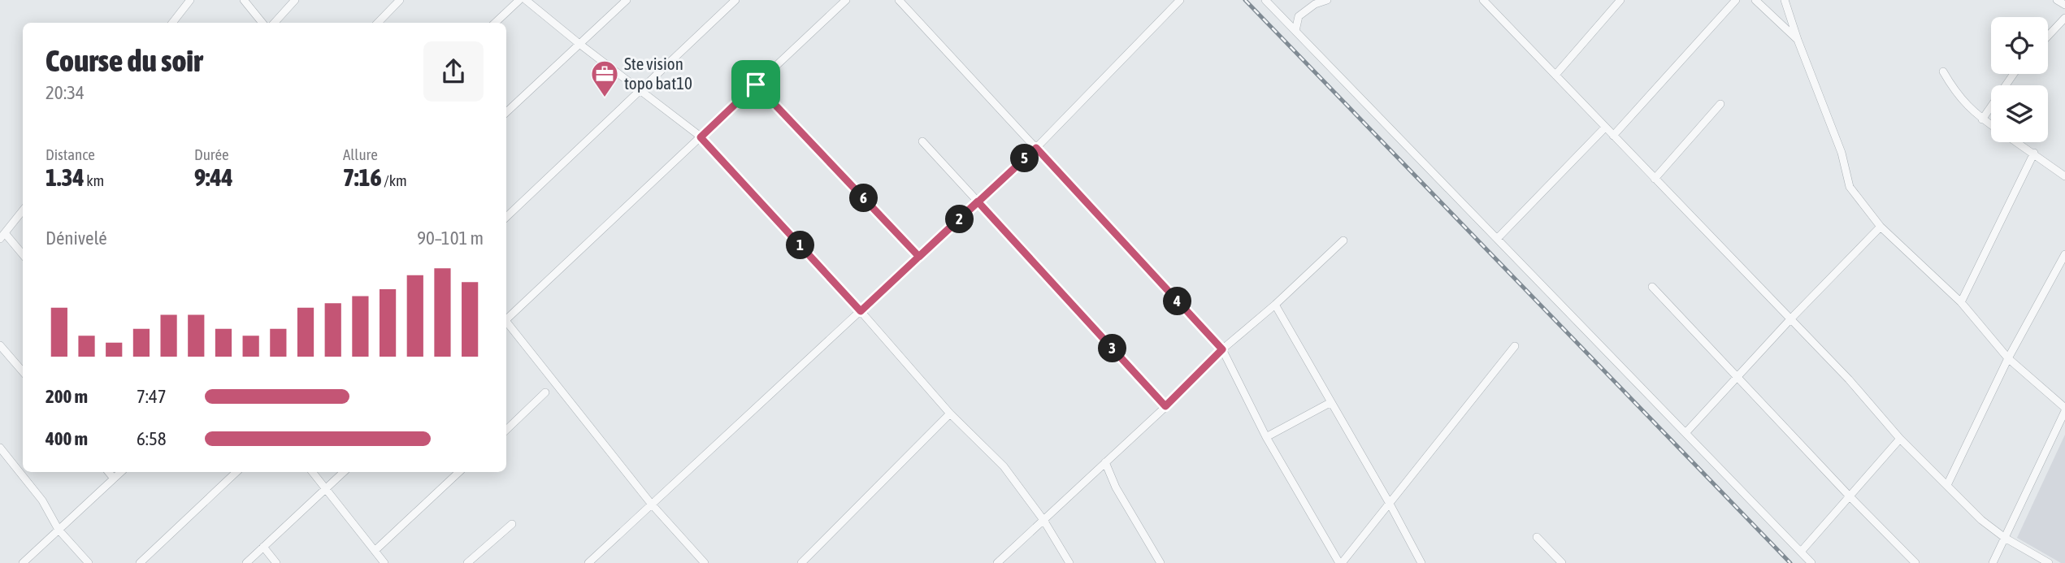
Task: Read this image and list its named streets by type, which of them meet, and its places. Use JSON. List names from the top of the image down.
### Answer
{
  "places": {
    "office": ["Ste vision topo bat10"]
  },
  "page": {
    "heading": ["Course du soir", "20:34"],
    "stats": [
      ["Distance", "1.34 km"],
      ["Durée", "9:44"],
      ["Allure", "7:16 /km"]
    ],
    "pins": [
      "5",
      "6",
      "2",
      "1",
      "4",
      "3"
    ],
    "chart": ["Dénivelé", "90–101 m"],
    "list": [
      {
        "name": "200 m",
        "note": "7:47"
      },
      {
        "name": "400 m",
        "note": "6:58"
      }
    ]
  }
}
